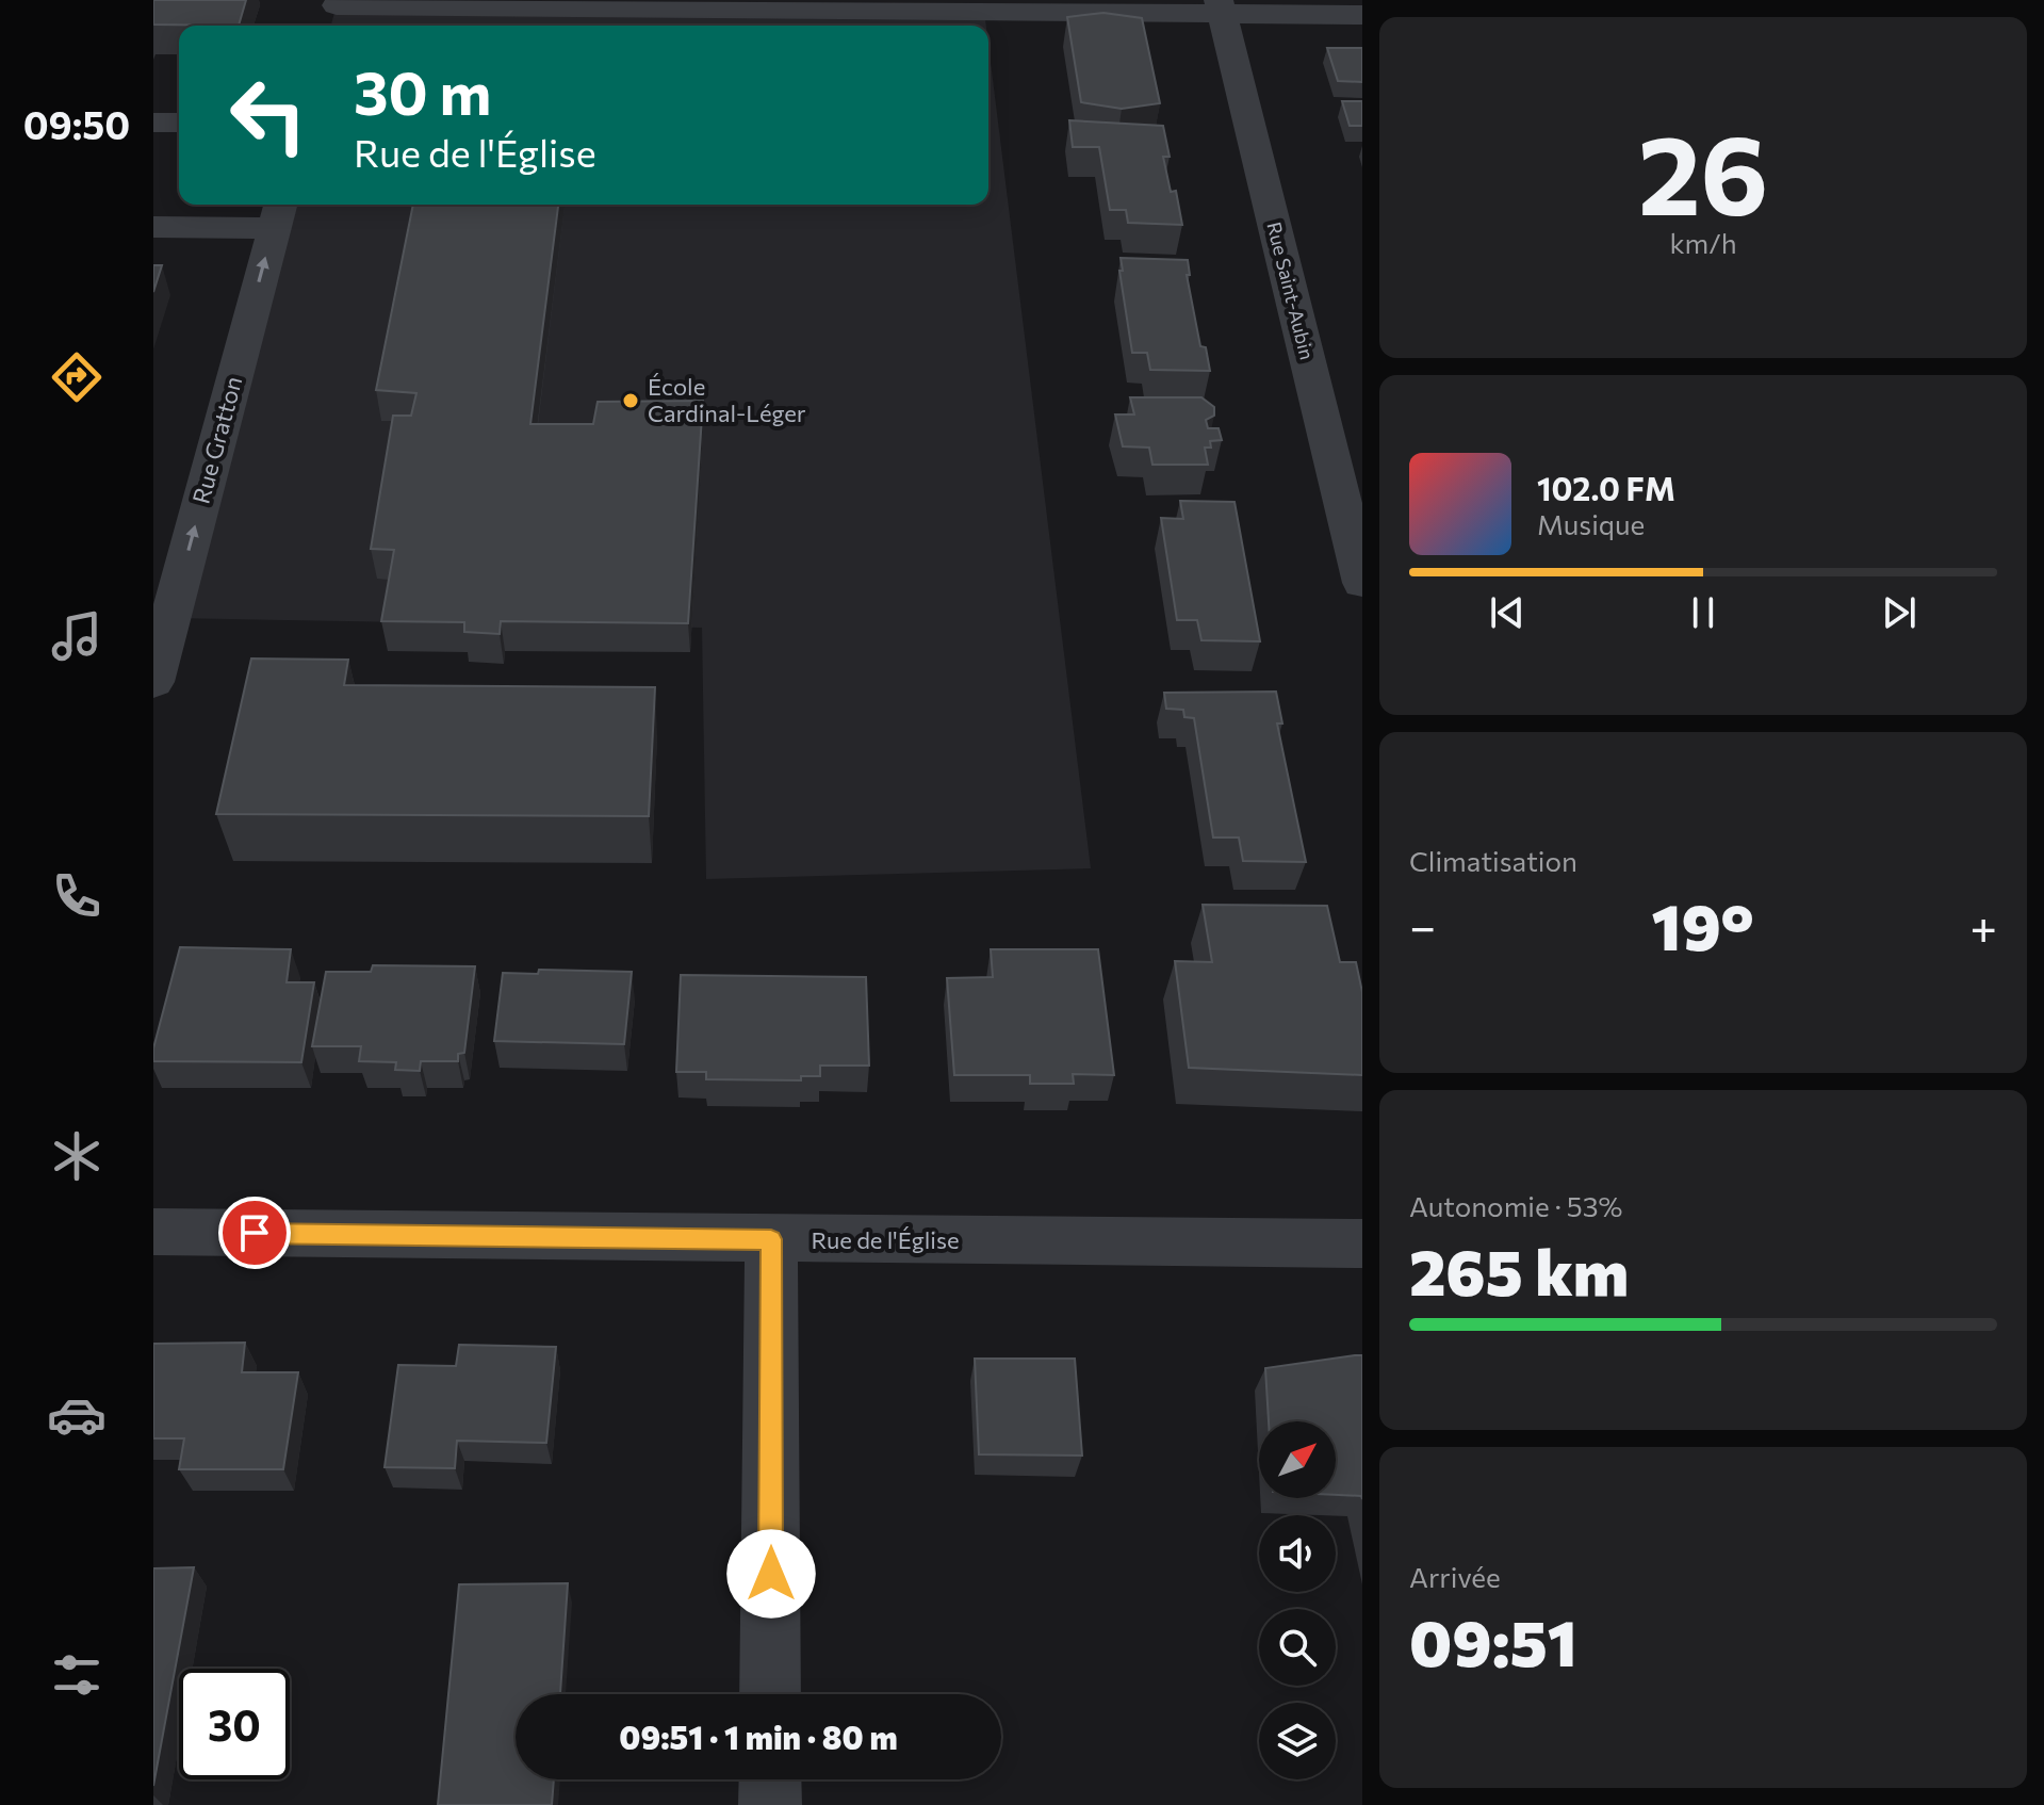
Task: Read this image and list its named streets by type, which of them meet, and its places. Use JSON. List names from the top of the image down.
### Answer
{
  "streets": {
    "street": ["Rue Saint-Aubin", "Rue Gratton", "Rue de l'Église"]
  },
  "one_way": ["Rue Gratton"],
  "places": ["École Cardinal-Léger"],
  "north": "top right",
  "page": {
    "tabs": "09:50",
    "tile": [
      ["26", "km/h"],
      "Climatisation",
      ["Autonomie · 53%", "265 km"],
      ["Arrivée", "09:51"]
    ],
    "turn": ["30 m", "Rue de l'Église"],
    "song": ["102.0 FM", "Musique"],
    "heat": ["−", "19°", "+"],
    "limit": "30",
    "trip": "09:51 · 1 min · 80 m"
  }
}
